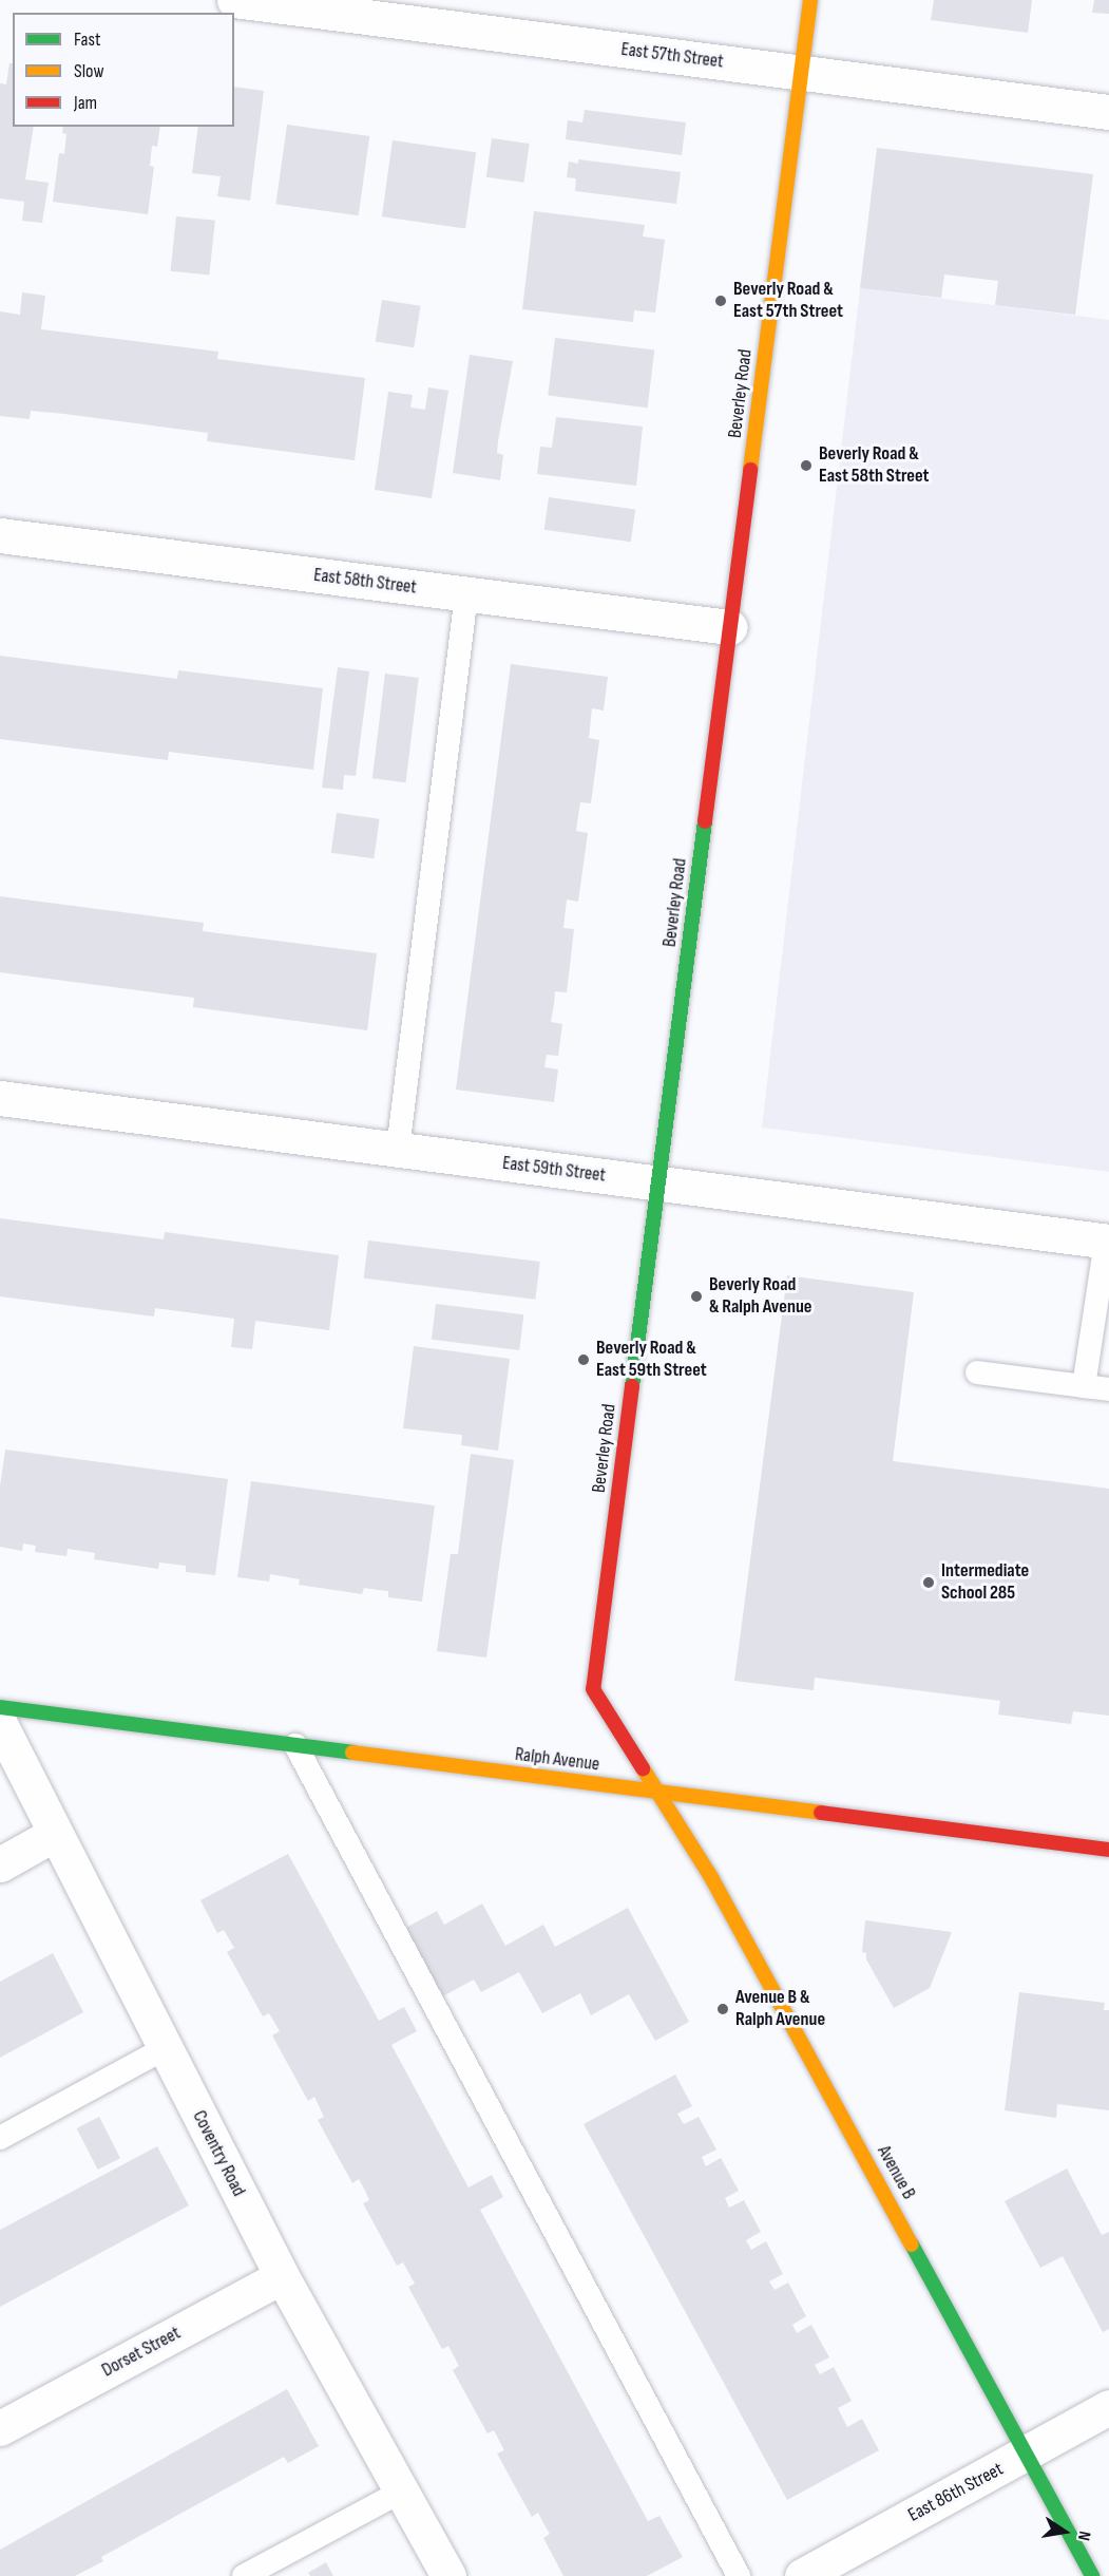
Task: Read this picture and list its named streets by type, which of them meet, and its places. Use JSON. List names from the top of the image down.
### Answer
{
  "streets": {
    "street": [
      "East 57th Street",
      "Beverley Road",
      "East 58th Street",
      "East 59th Street",
      "Ralph Avenue",
      "Coventry Road",
      "Avenue B",
      "Dorset Street",
      "East 86th Street"
    ]
  },
  "crossings": [
    ["East 57th Street", "Beverley Road"],
    ["Beverley Road", "East 58th Street"],
    ["Beverley Road", "East 59th Street"],
    ["Beverley Road", "Ralph Avenue"],
    ["Beverley Road", "Avenue B"],
    ["Ralph Avenue", "Avenue B"],
    ["Coventry Road", "Dorset Street"],
    ["Avenue B", "East 86th Street"]
  ],
  "places": [
    "Beverly Road & East 57th Street",
    "Beverly Road & East 58th Street",
    "Beverly Road & Ralph Avenue",
    "Beverly Road & East 59th Street",
    "Intermediate School 285",
    "Avenue B & Ralph Avenue"
  ],
  "legend": ["Fast", "Slow", "Jam"],
  "north": "right"
}
